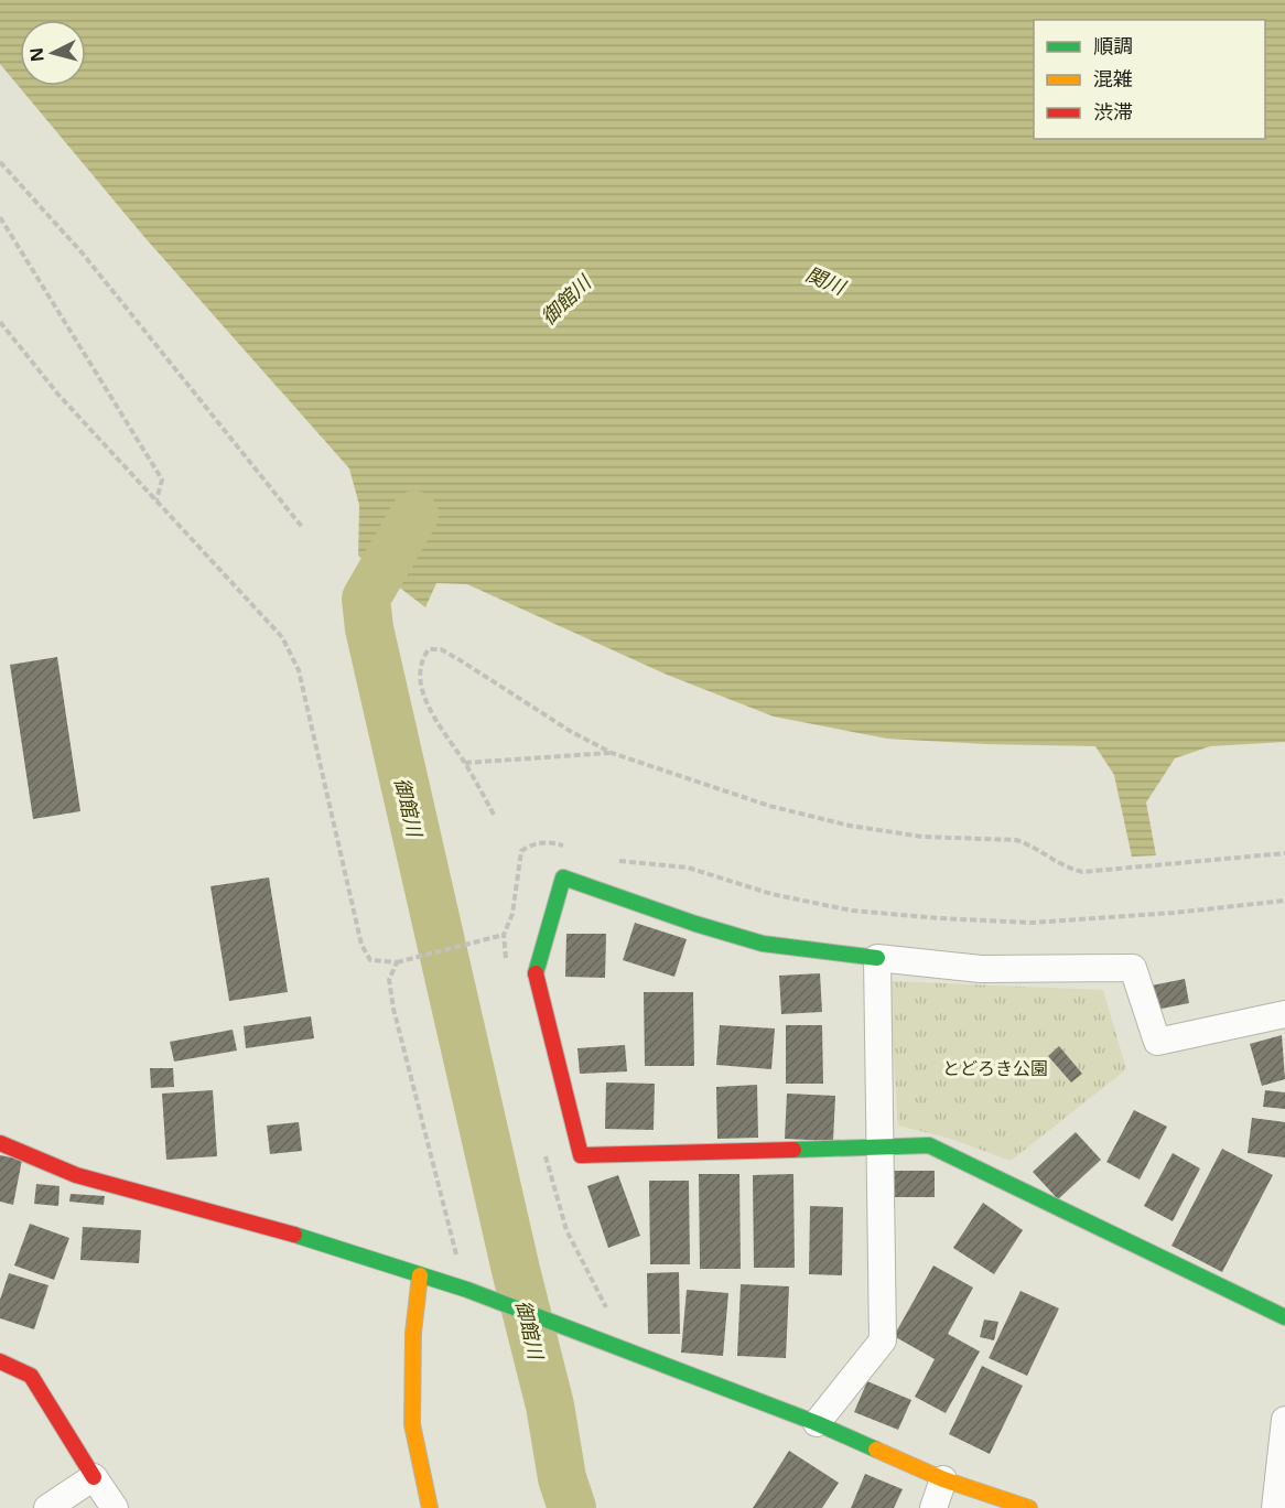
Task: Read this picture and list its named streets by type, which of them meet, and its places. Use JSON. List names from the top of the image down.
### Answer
{
  "water": ["関川", "御館川"],
  "parks": ["とどろき公園"],
  "legend": ["順調", "混雑", "渋滞"],
  "north": "left"
}
